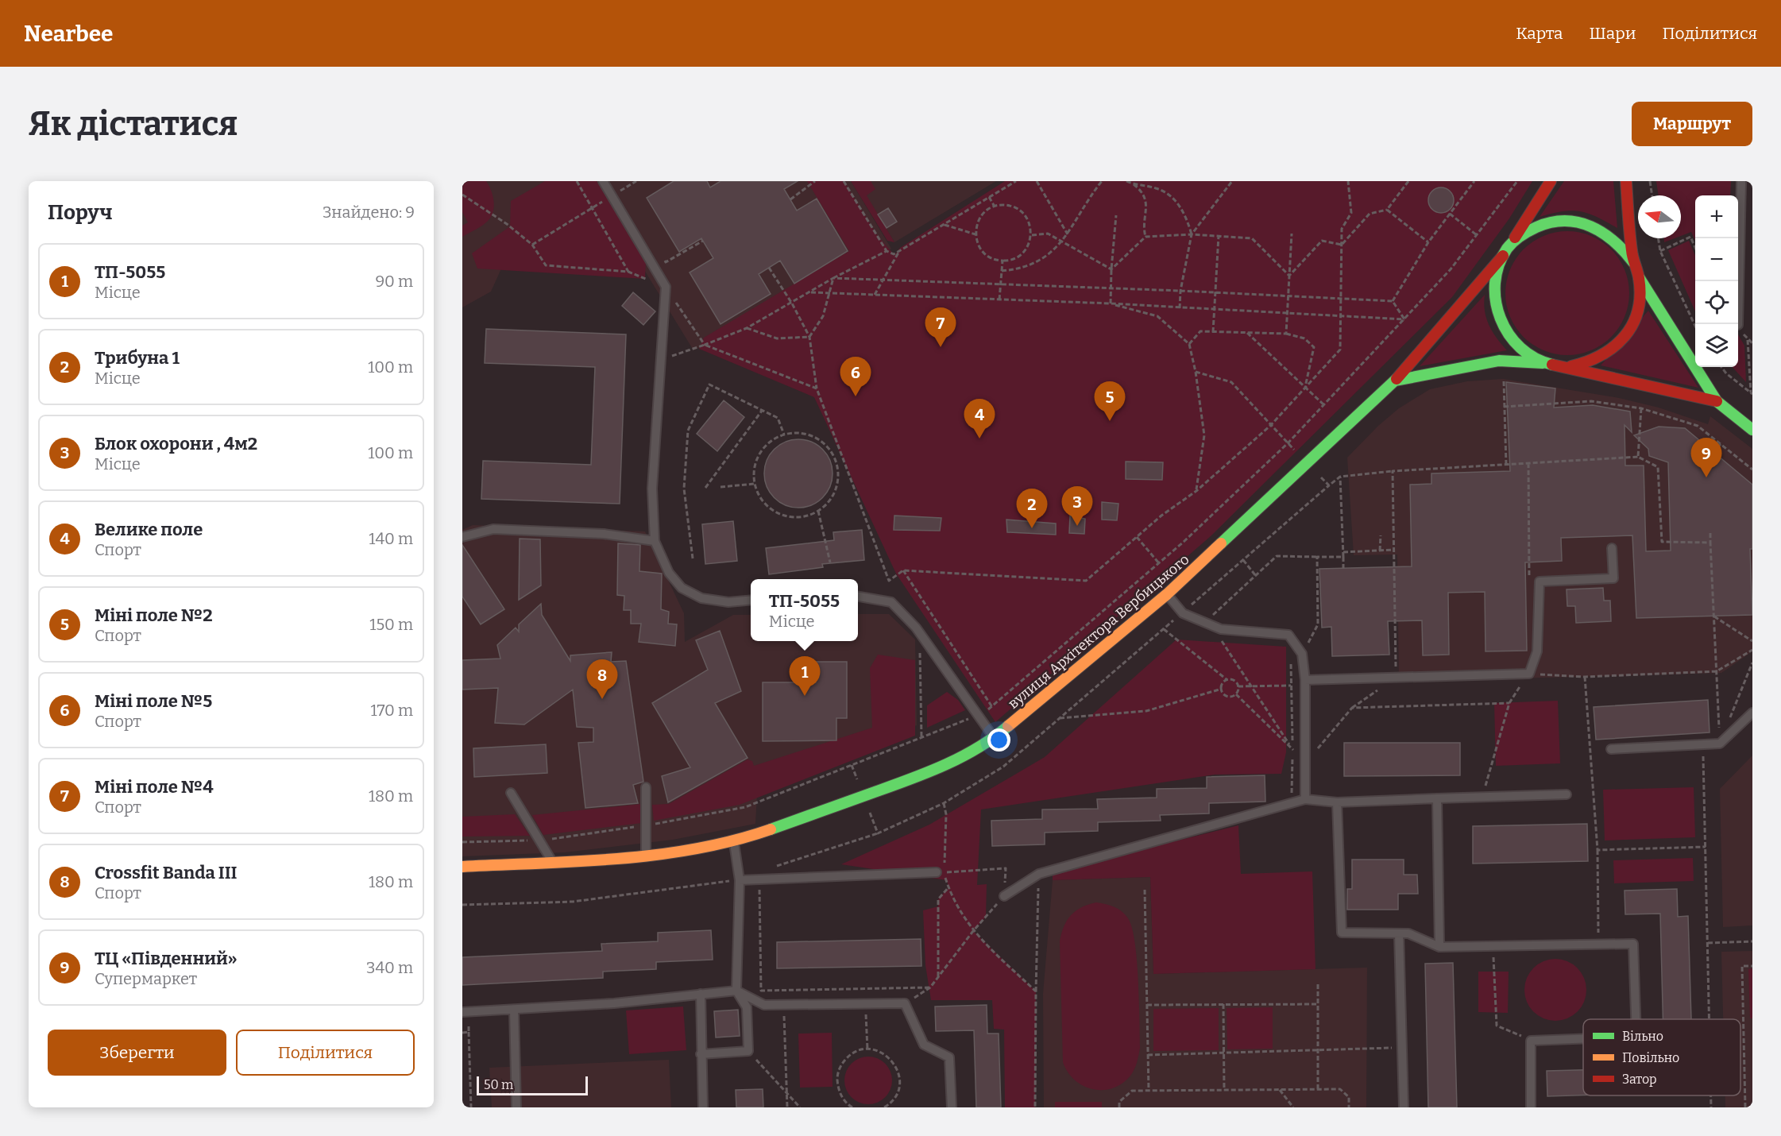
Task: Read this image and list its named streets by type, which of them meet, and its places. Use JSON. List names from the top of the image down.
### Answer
{
  "streets": {
    "street": ["вулиця Архітектора Вербицького"]
  },
  "legend": ["Вільно", "Повільно", "Затор"],
  "scale_bar": "50 m",
  "north": "left",
  "page": {
    "header": "Nearbee",
    "nav": ["Карта", "Шари", "Поділитися"],
    "buttons": [
      "Маршрут",
      ["Зберегти", "Поділитися"]
    ],
    "title": "Як дістатися",
    "heading": ["Поруч", "Знайдено: 9"],
    "map_buttons": ["+", "−"],
    "list": [
      {
        "mark": "1",
        "name": "ТП-5055",
        "note": "Місце",
        "value": "90 m"
      },
      {
        "mark": "2",
        "name": "Трибуна 1",
        "note": "Місце",
        "value": "100 m"
      },
      {
        "mark": "3",
        "name": "Блок охорони , 4м2",
        "note": "Місце",
        "value": "100 m"
      },
      {
        "mark": "4",
        "name": "Велике поле",
        "note": "Спорт",
        "value": "140 m"
      },
      {
        "mark": "5",
        "name": "Міні поле №2",
        "note": "Спорт",
        "value": "150 m"
      },
      {
        "mark": "6",
        "name": "Міні поле №5",
        "note": "Спорт",
        "value": "170 m"
      },
      {
        "mark": "7",
        "name": "Міні поле №4",
        "note": "Спорт",
        "value": "180 m"
      },
      {
        "mark": "8",
        "name": "Crossfit Banda III",
        "note": "Спорт",
        "value": "180 m"
      },
      {
        "mark": "9",
        "name": "ТЦ «Південний»",
        "note": "Супермаркет",
        "value": "340 m"
      }
    ],
    "pins": [
      "7",
      "6",
      "5",
      "4",
      "9",
      "3",
      "2",
      "1",
      "8"
    ],
    "popup": ["ТП-5055", "Місце"],
    "scale": "50 m"
  }
}
